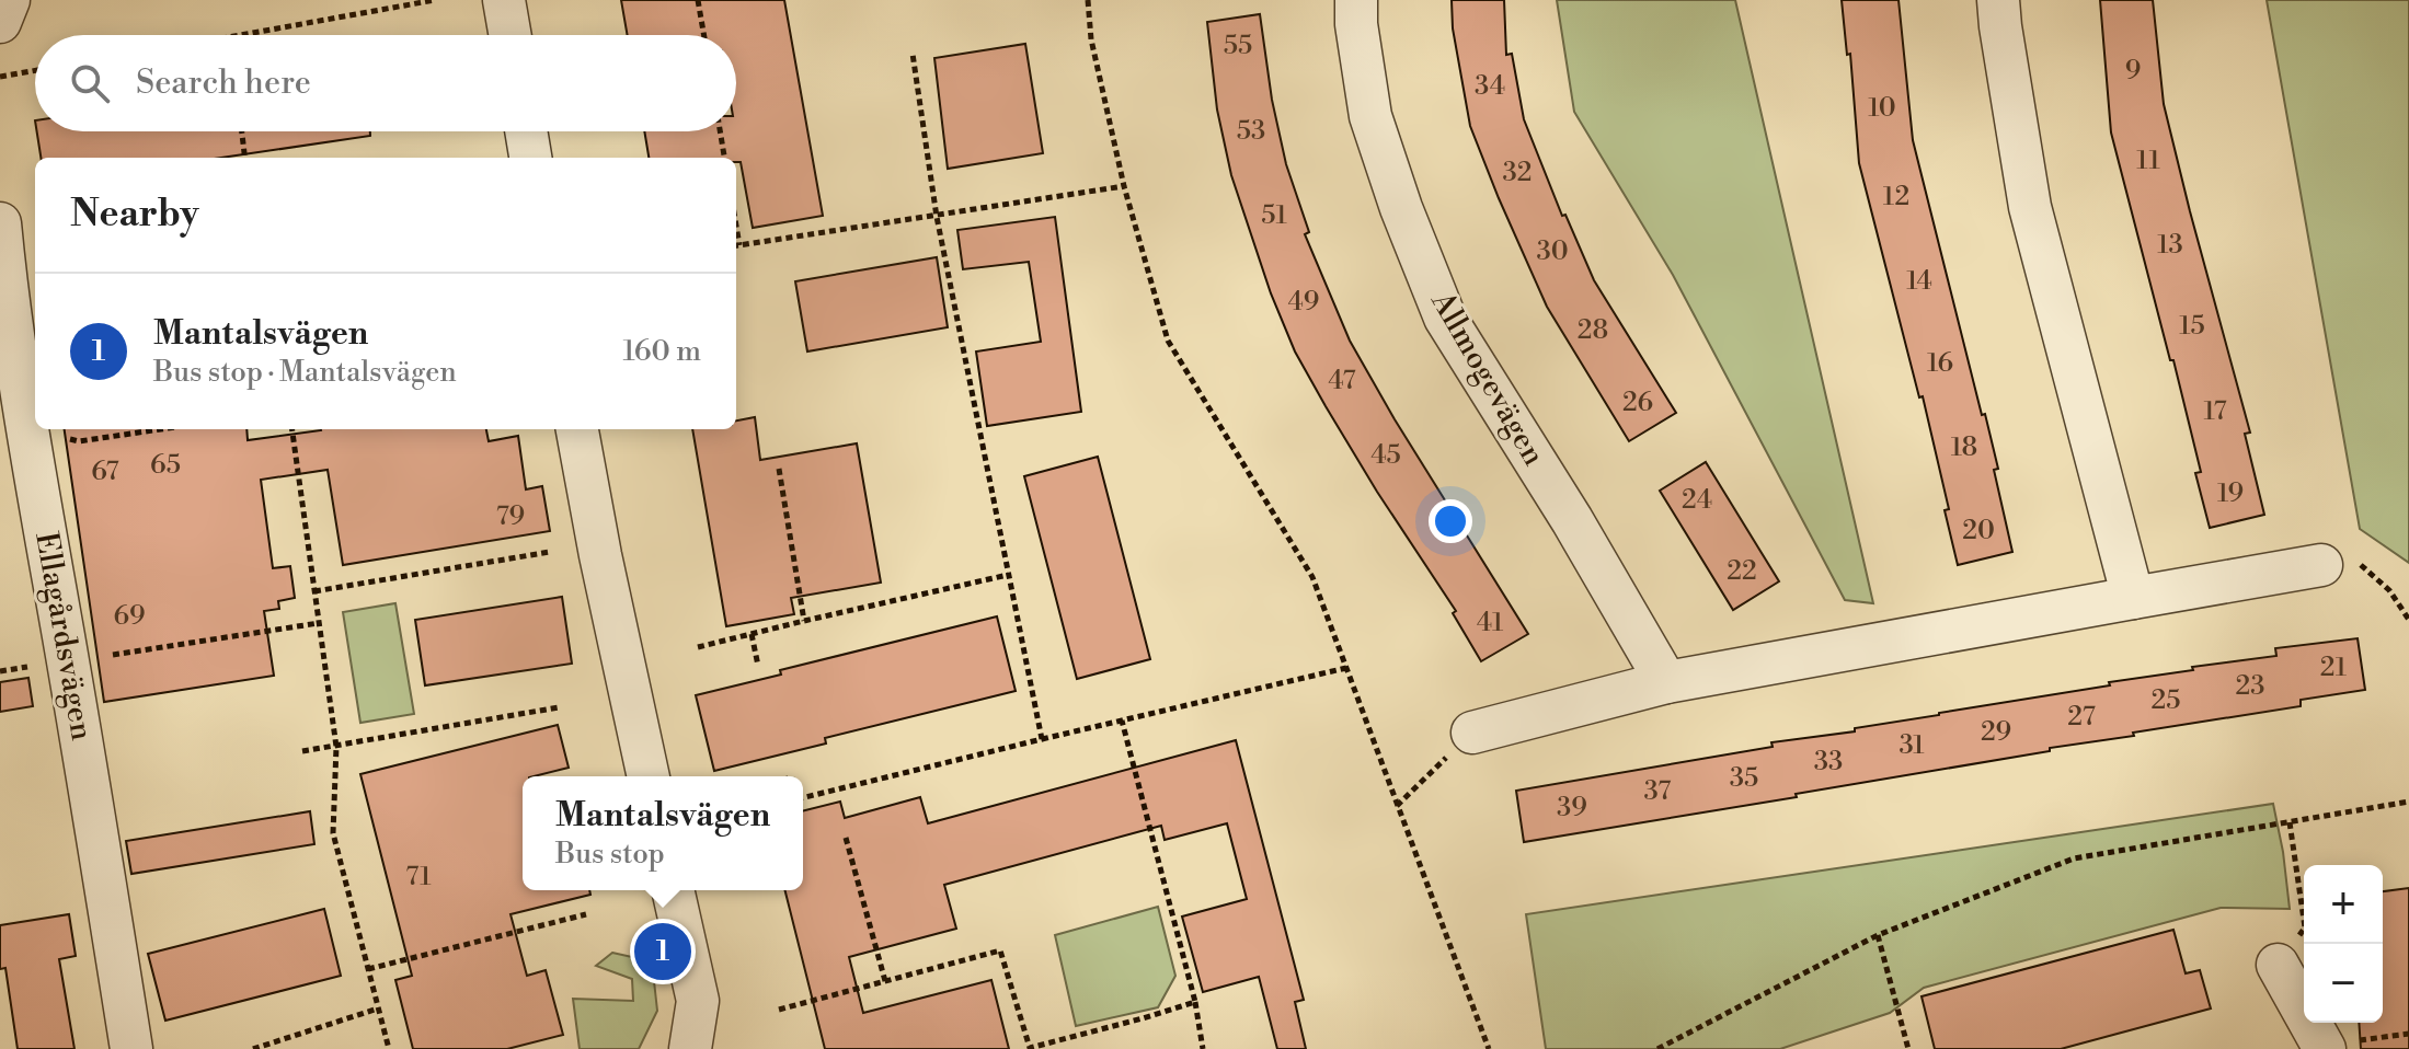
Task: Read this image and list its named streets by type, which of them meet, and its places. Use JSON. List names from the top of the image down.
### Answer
{
  "streets": {
    "street": ["Allmogevägen", "Ellagårdsvägen"]
  },
  "house_numbers": [
    "55",
    "9",
    "34",
    "10",
    "53",
    "11",
    "32",
    "12",
    "51",
    "13",
    "30",
    "14",
    "49",
    "15",
    "28",
    "16",
    "47",
    "26",
    "17",
    "18",
    "45",
    "65",
    "67",
    "19",
    "24",
    "79",
    "20",
    "22",
    "69",
    "41",
    "21",
    "23",
    "25",
    "27",
    "29",
    "31",
    "33",
    "35",
    "37",
    "39",
    "71"
  ],
  "page": {
    "search": "Search here",
    "heading": "Nearby",
    "list": [
      {
        "mark": "1",
        "name": "Mantalsvägen",
        "note": "Bus stop · Mantalsvägen",
        "value": "160 m"
      }
    ],
    "popup": ["Mantalsvägen", "Bus stop"],
    "map_buttons": ["+", "−"],
    "pins": "1"
  }
}
